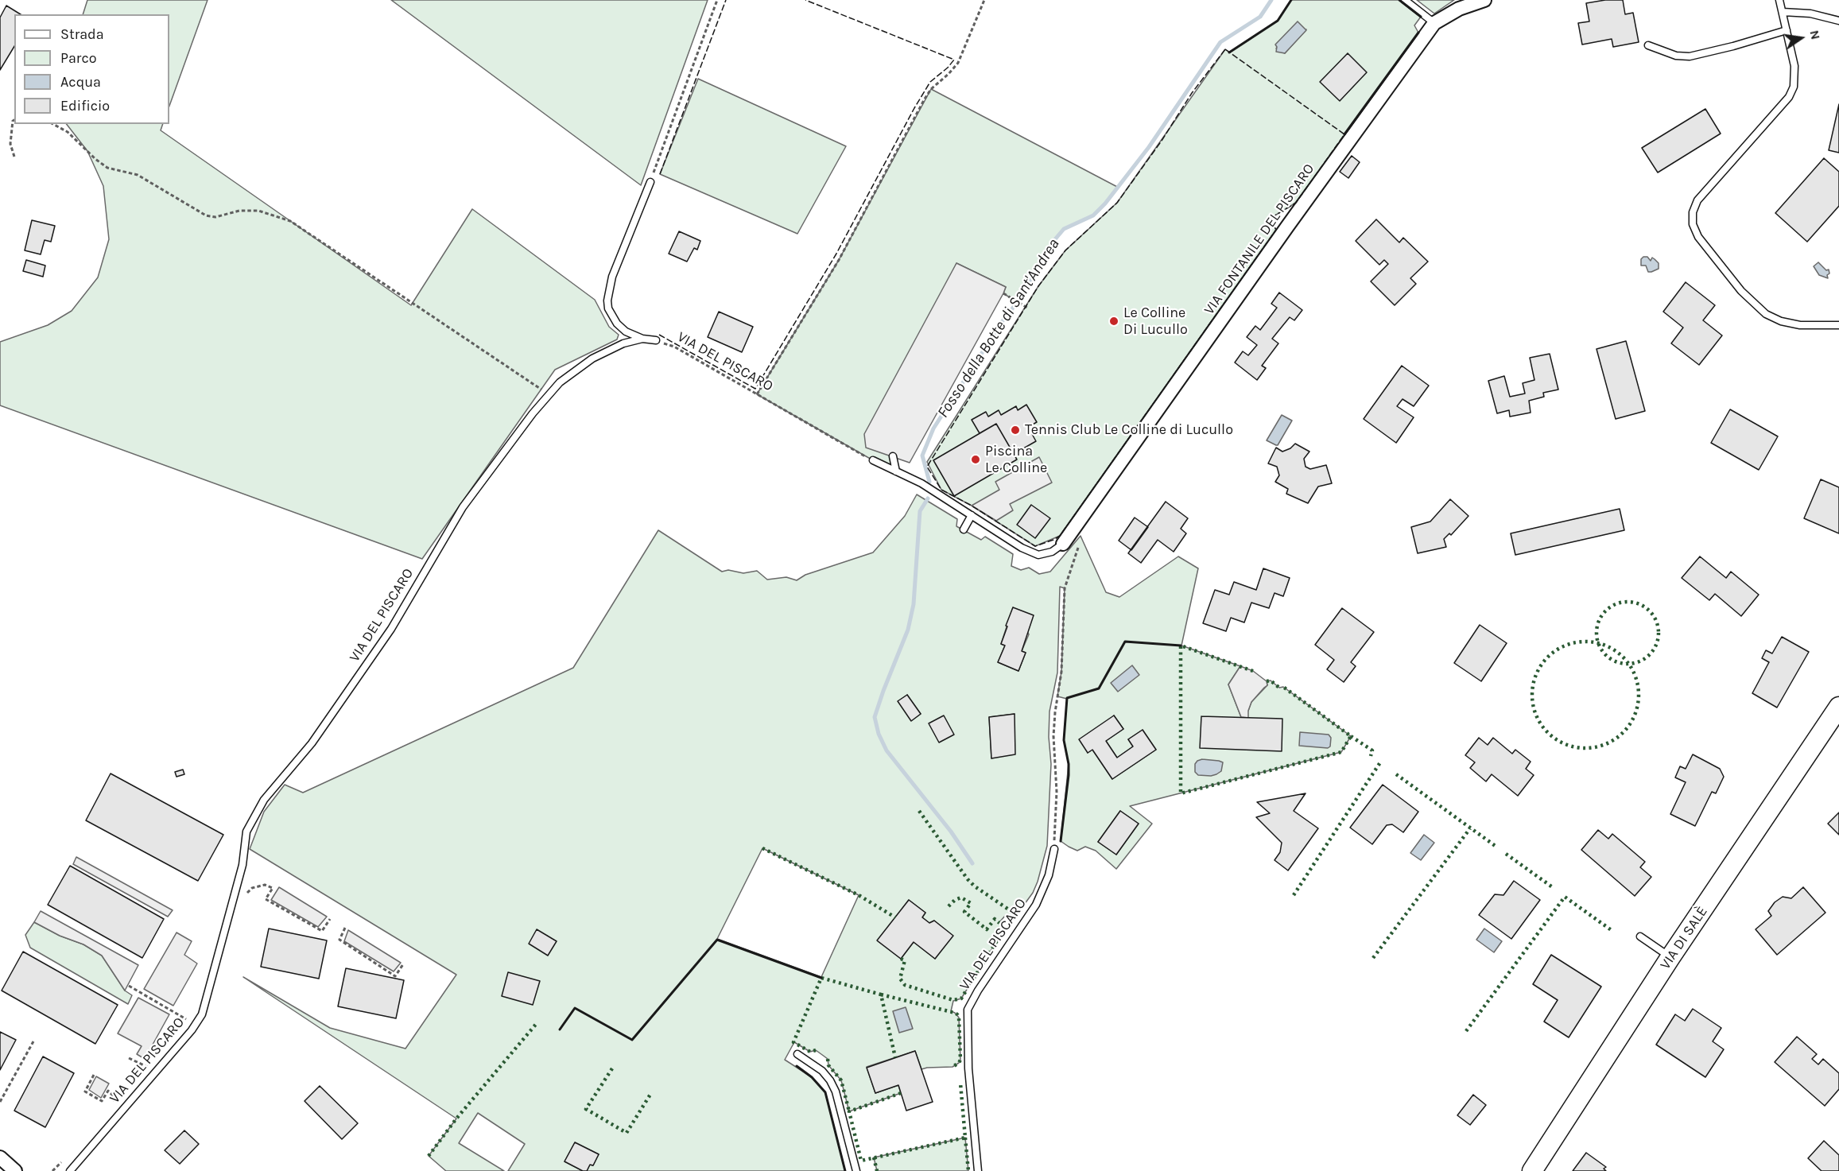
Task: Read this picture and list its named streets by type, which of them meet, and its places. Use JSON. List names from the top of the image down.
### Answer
{
  "streets": {
    "main road": ["VIA DI SALÈ"],
    "street": ["VIA FONTANILE DEL PISCARO"],
    "lane": ["VIA DEL PISCARO"]
  },
  "water": ["Fosso della Botte di Sant'Andrea"],
  "places": ["Le Colline Di Lucullo", "Tennis Club Le Colline di Lucullo", "Piscina Le Colline"],
  "legend": [
    "Strada",
    "Parco",
    "Acqua",
    "Edificio"
  ],
  "north": "right"
}
